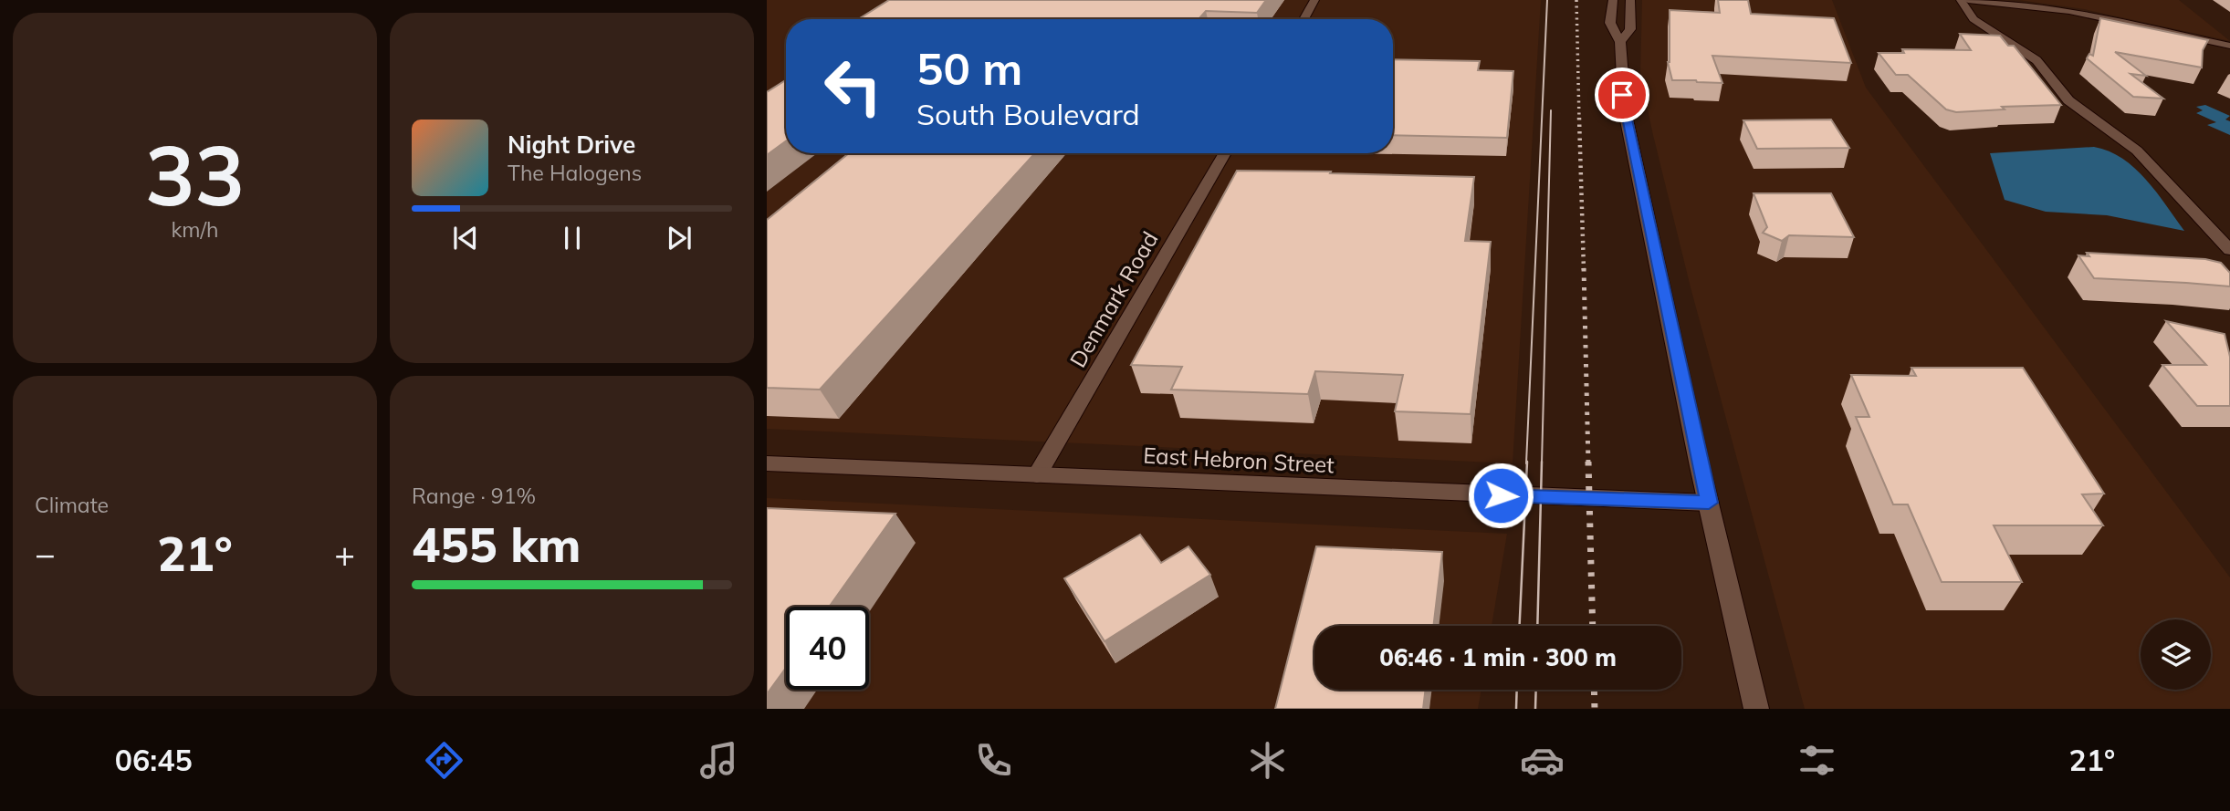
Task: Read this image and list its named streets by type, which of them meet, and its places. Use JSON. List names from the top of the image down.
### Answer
{
  "streets": {
    "street": ["Denmark Road", "East Hebron Street"]
  },
  "crossings": [
    ["Denmark Road", "East Hebron Street"]
  ],
  "page": {
    "tile": [
      ["33", "km/h"],
      "Climate",
      ["Range · 91%", "455 km"]
    ],
    "turn": ["50 m", "South Boulevard"],
    "song": ["Night Drive", "The Halogens"],
    "heat": ["−", "21°", "+"],
    "limit": "40",
    "trip": "06:46 · 1 min · 300 m",
    "tabs": ["06:45", "21°"]
  }
}
